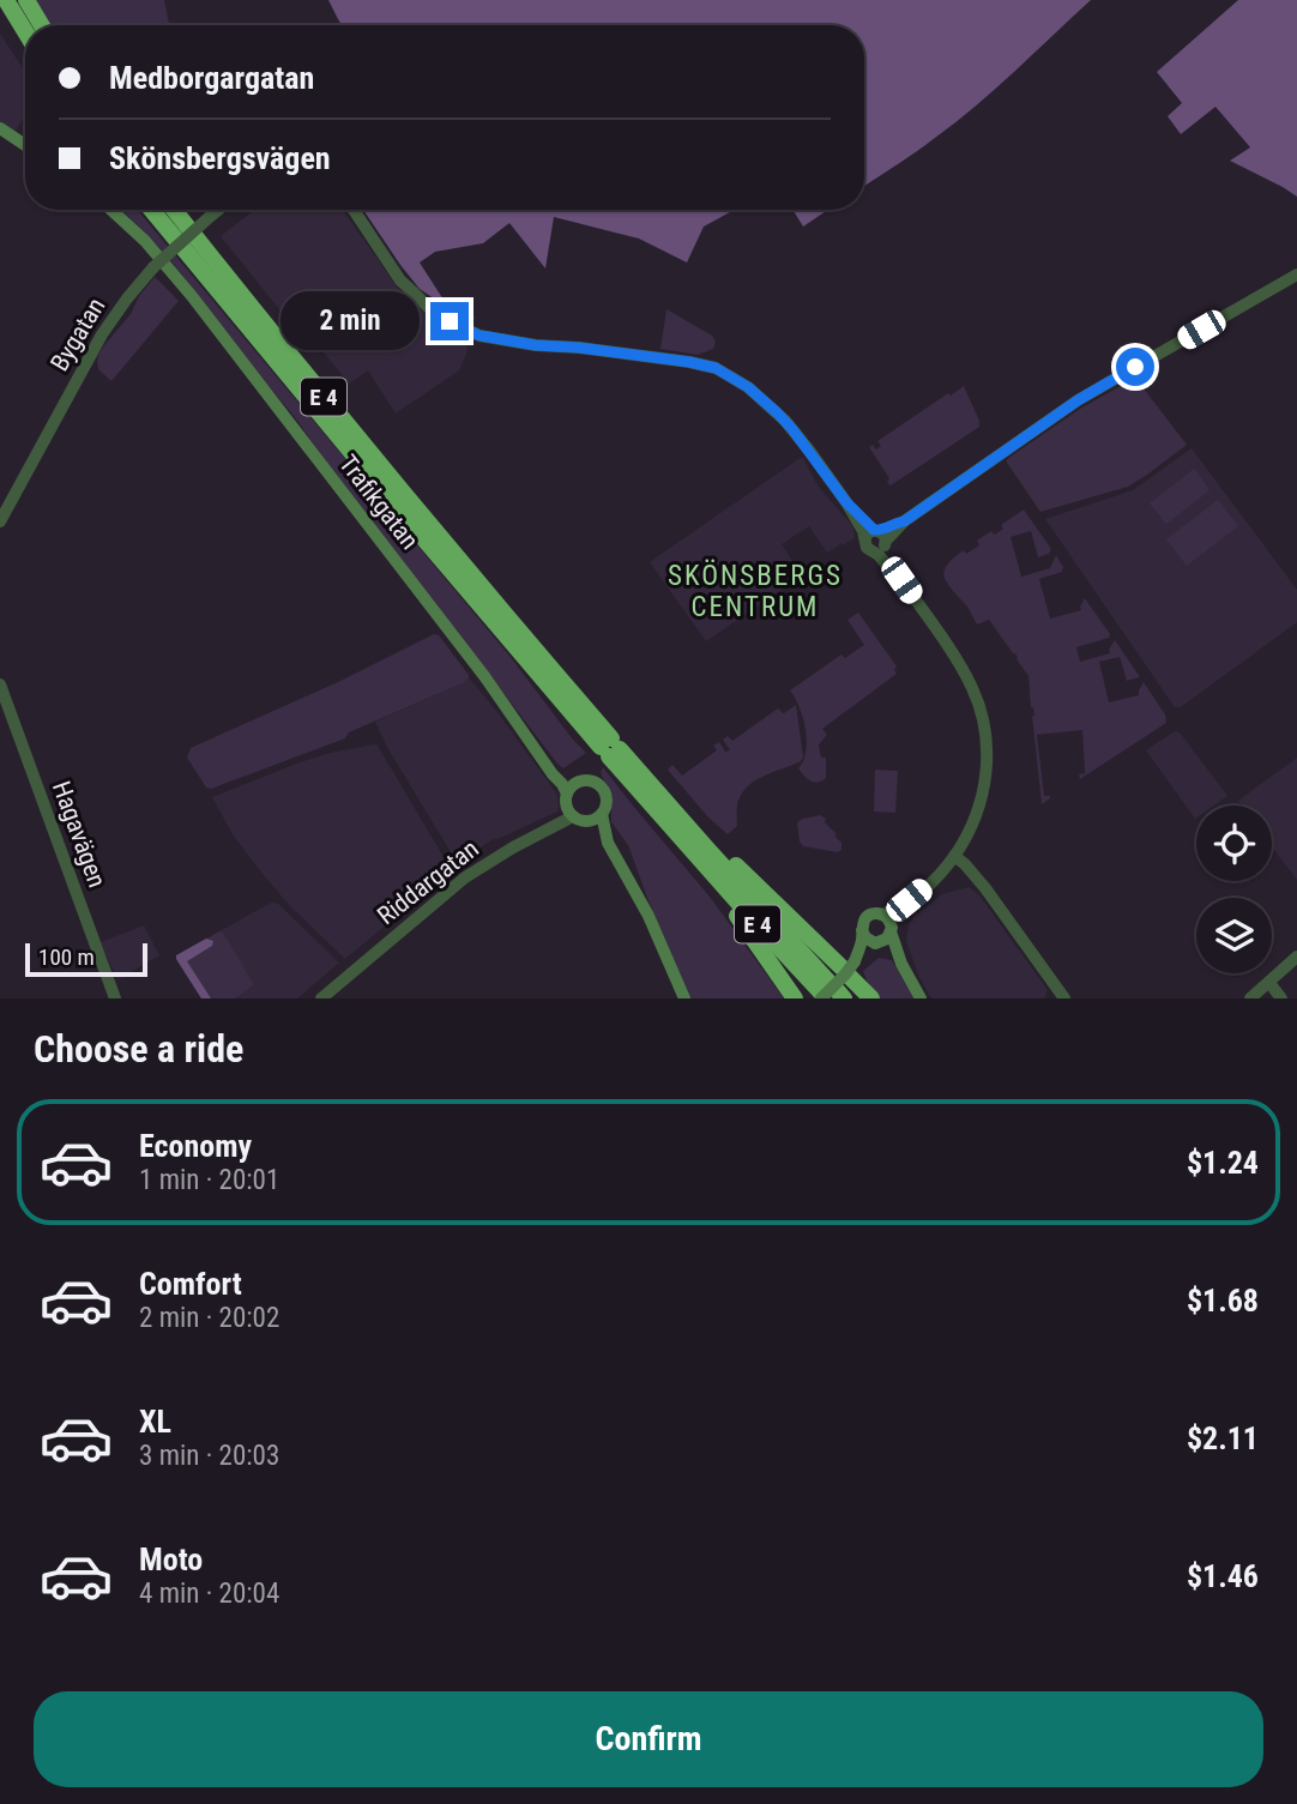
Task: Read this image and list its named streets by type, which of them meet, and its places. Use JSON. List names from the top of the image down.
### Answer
{
  "streets": {
    "highway": ["E 4"],
    "main road": ["Trafikgatan"],
    "street": ["Bygatan", "Hagavägen", "Riddargatan"]
  },
  "crossings": [
    ["Trafikgatan", "Riddargatan"]
  ],
  "districts": ["SKÖNSBERGS CENTRUM"],
  "scale_bar": "100 m",
  "page": {
    "banner": ["Medborgargatan", "Skönsbergsvägen"],
    "bubble": "2 min",
    "scale": "100 m",
    "heading": "Choose a ride",
    "list": [
      {
        "name": "Economy",
        "note": "1 min · 20:01",
        "value": "$1.24"
      },
      {
        "name": "Comfort",
        "note": "2 min · 20:02",
        "value": "$1.68"
      },
      {
        "name": "XL",
        "note": "3 min · 20:03",
        "value": "$2.11"
      },
      {
        "name": "Moto",
        "note": "4 min · 20:04",
        "value": "$1.46"
      }
    ],
    "buttons": "Confirm"
  }
}
